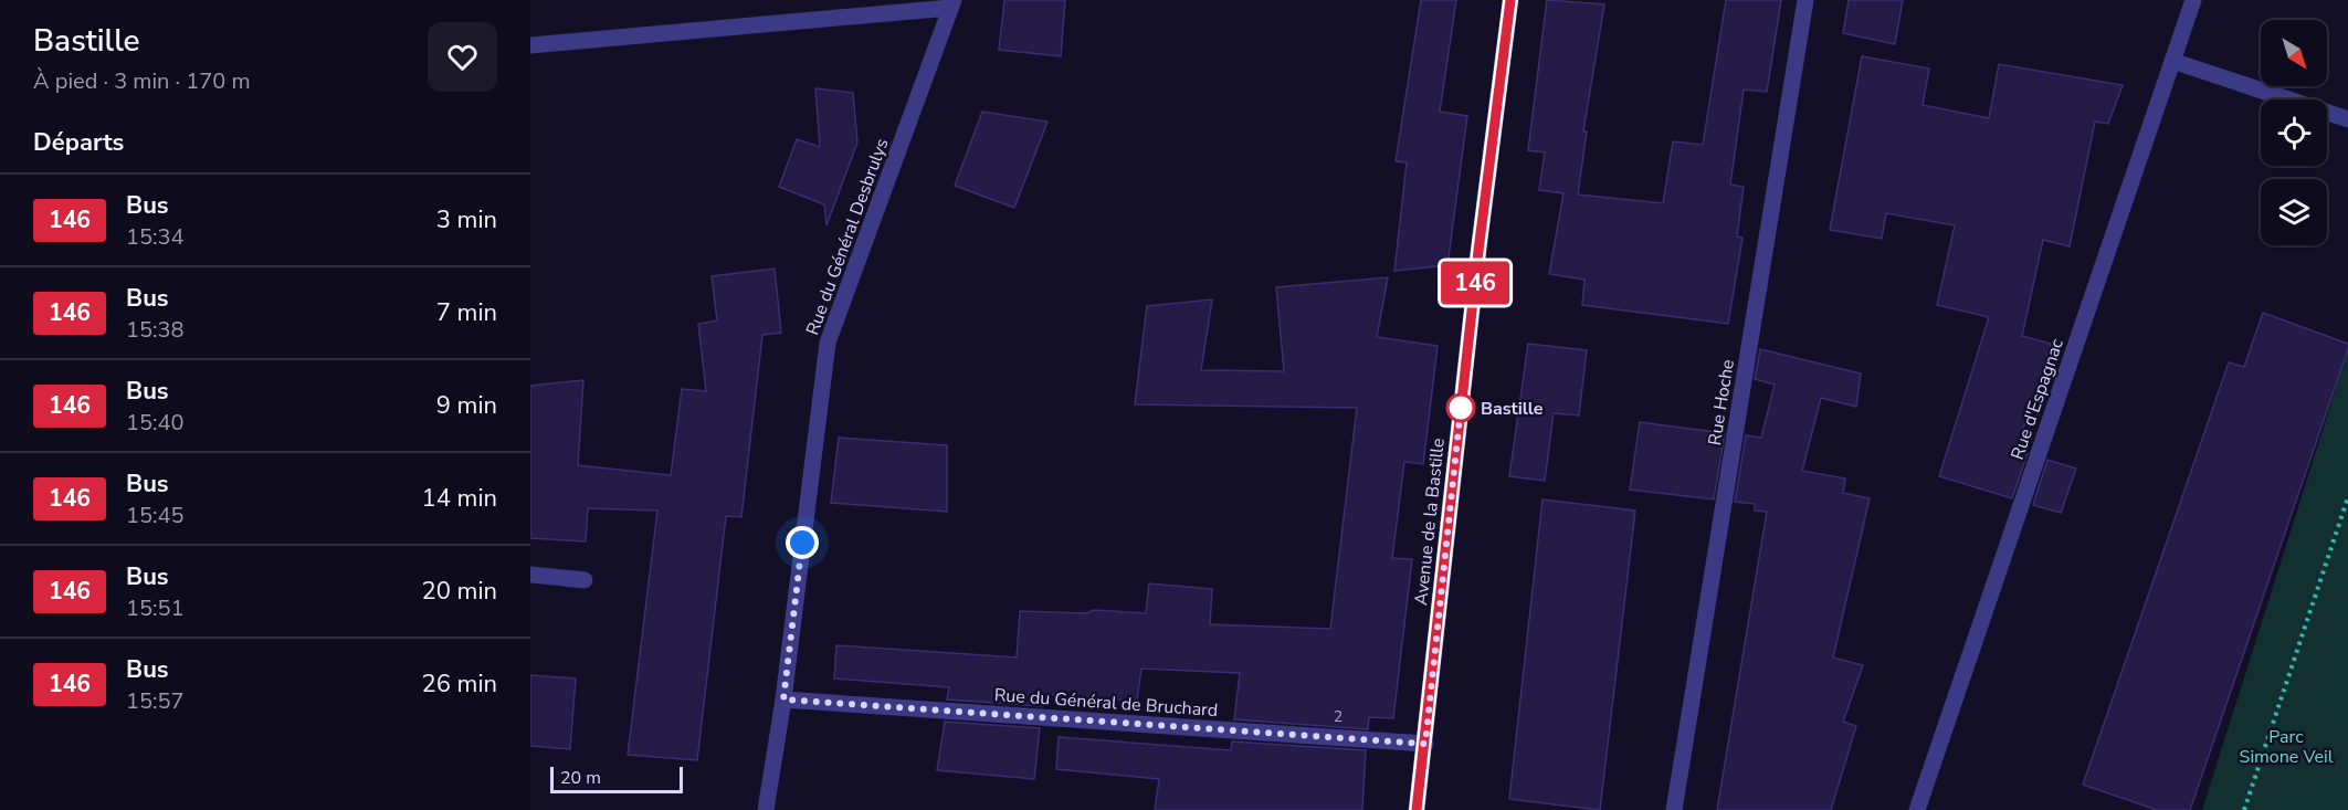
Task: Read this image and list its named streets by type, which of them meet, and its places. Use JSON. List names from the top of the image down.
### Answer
{
  "streets": {
    "street": [
      "Rue du Général Desbrulys",
      "Rue d'Espagnac",
      "Rue Hoche",
      "Avenue de la Bastille",
      "Rue du Général de Bruchard"
    ]
  },
  "crossings": [
    ["Rue du Général Desbrulys", "Rue du Général de Bruchard"],
    ["Avenue de la Bastille", "Rue du Général de Bruchard"]
  ],
  "parks": ["Parc Simone Veil"],
  "places": ["Bastille"],
  "lines": ["bus line 146"],
  "house_numbers": ["2"],
  "scale_bar": "20 m",
  "north": "bottom right",
  "page": {
    "heading": [
      ["Bastille", "À pied · 3 min · 170 m"],
      "Départs"
    ],
    "on_map": "146",
    "list": [
      {
        "mark": "146",
        "name": "Bus",
        "note": "15:34",
        "value": "3 min"
      },
      {
        "mark": "146",
        "name": "Bus",
        "note": "15:38",
        "value": "7 min"
      },
      {
        "mark": "146",
        "name": "Bus",
        "note": "15:40",
        "value": "9 min"
      },
      {
        "mark": "146",
        "name": "Bus",
        "note": "15:45",
        "value": "14 min"
      },
      {
        "mark": "146",
        "name": "Bus",
        "note": "15:51",
        "value": "20 min"
      },
      {
        "mark": "146",
        "name": "Bus",
        "note": "15:57",
        "value": "26 min"
      }
    ],
    "scale": "20 m"
  }
}
